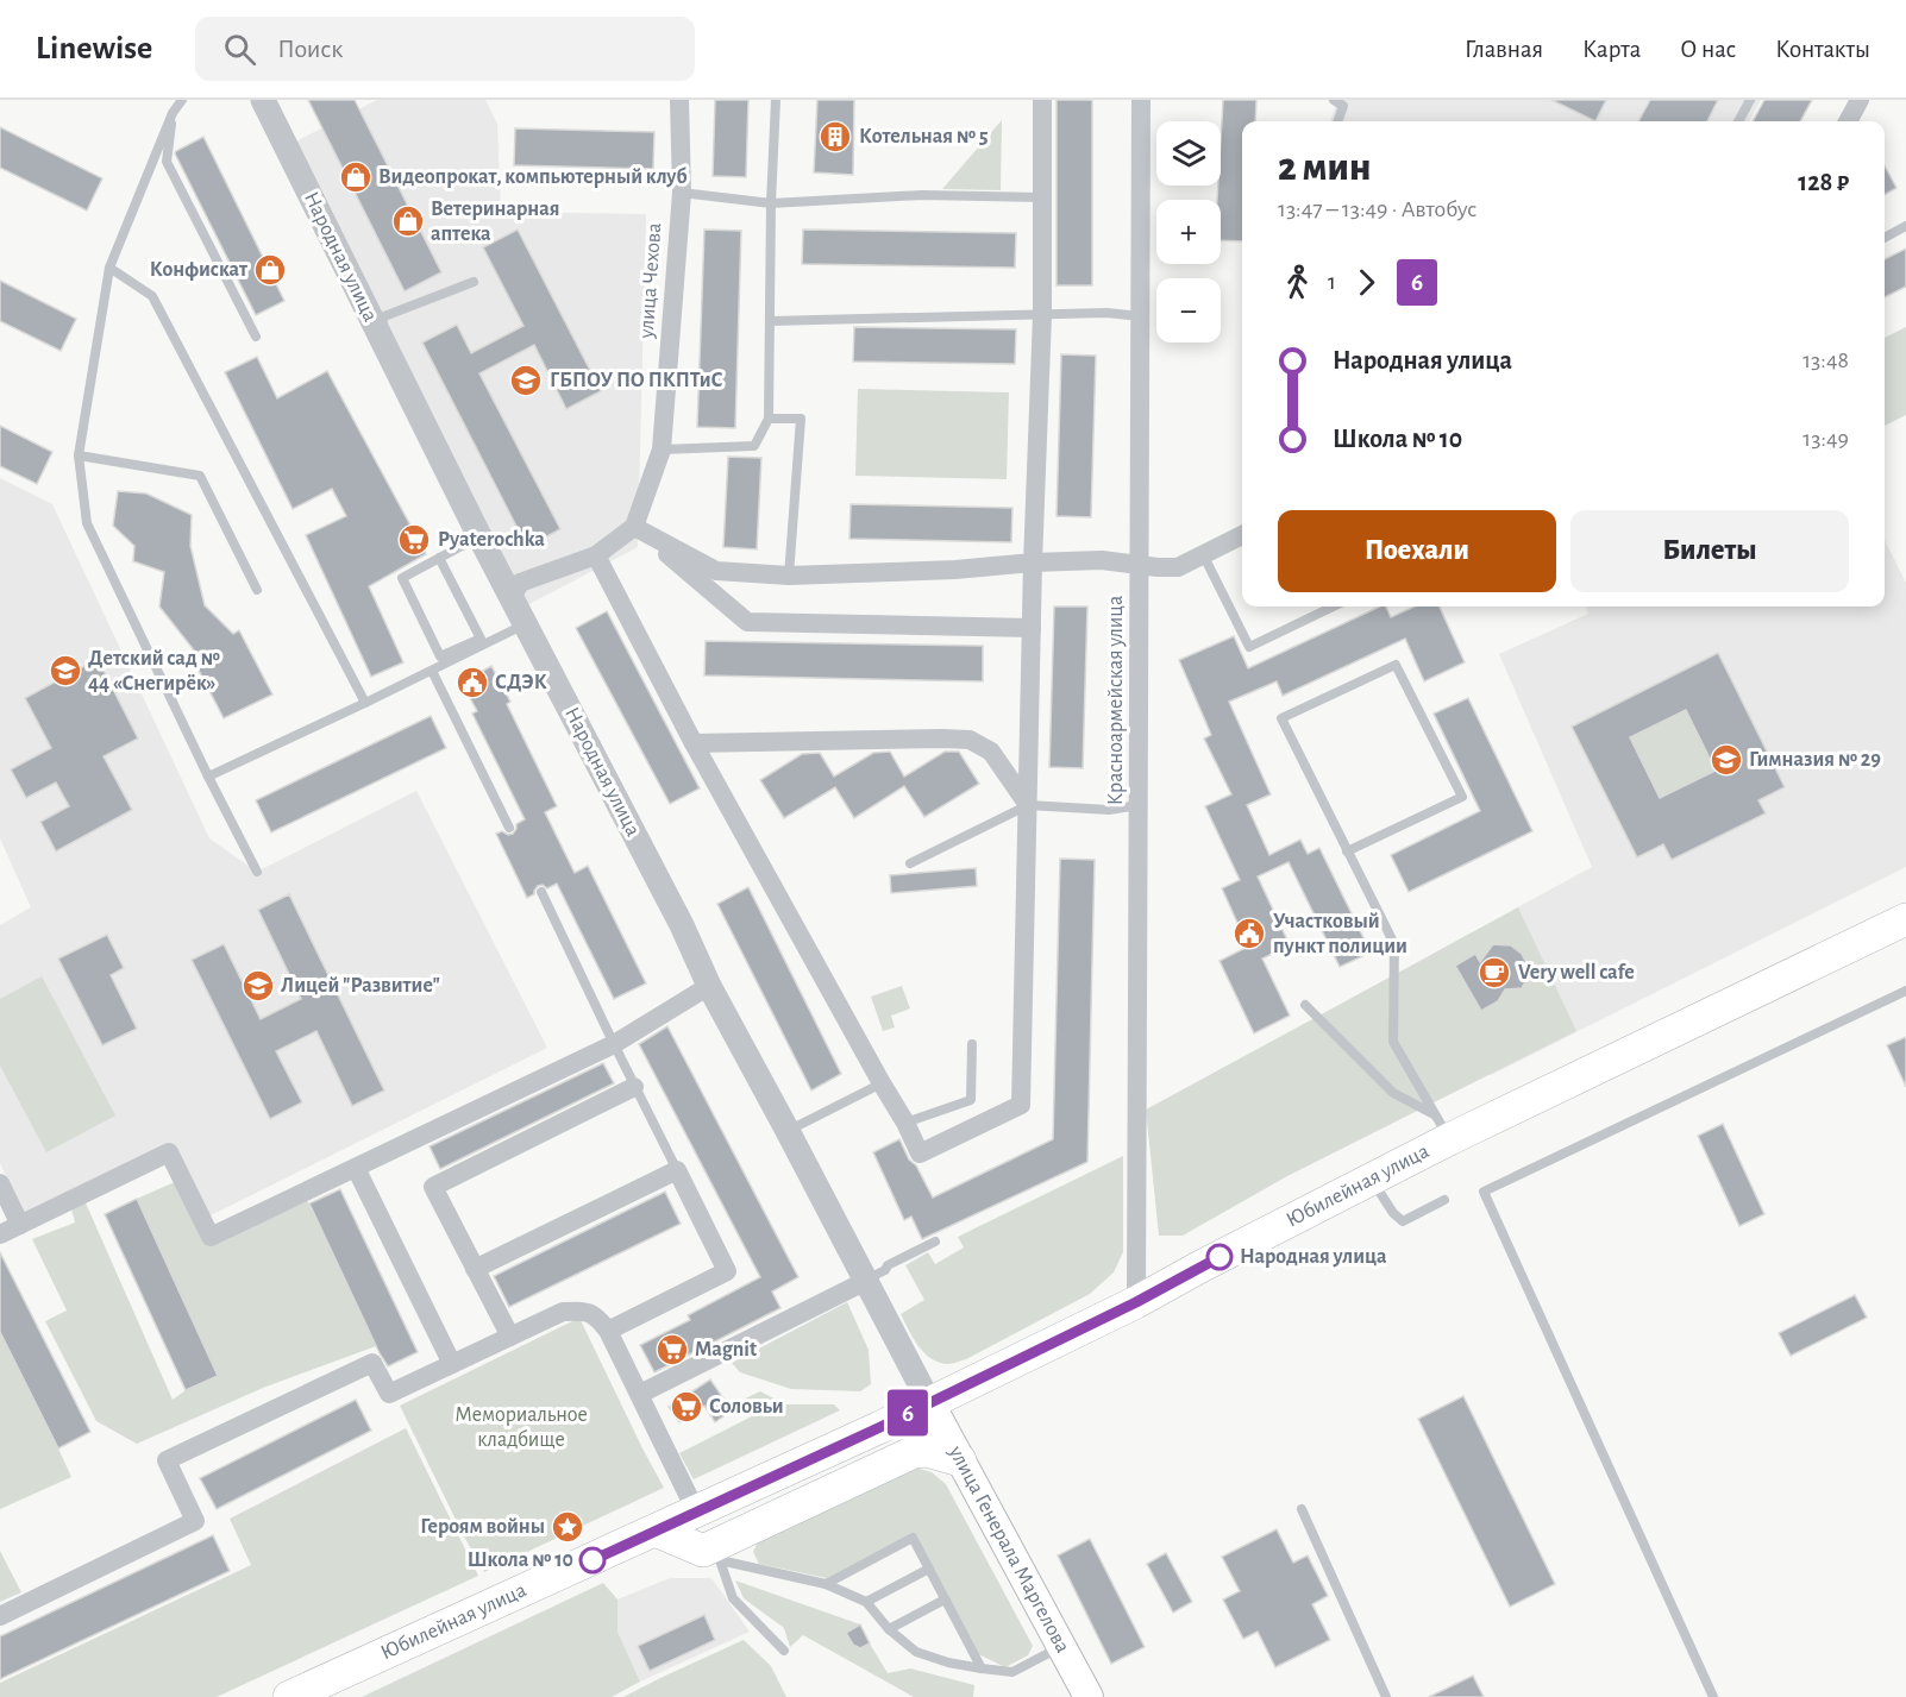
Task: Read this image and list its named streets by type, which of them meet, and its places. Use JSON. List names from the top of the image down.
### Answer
{
  "streets": {
    "main road": ["Юбилейная улица", "улица Генерала Маргелова"],
    "street": ["Народная улица", "улица Чехова", "Красноармейская улица"]
  },
  "crossings": [
    ["Народная улица", "Юбилейная улица"],
    ["Народная улица", "улица Генерала Маргелова"],
    ["Красноармейская улица", "Юбилейная улица"],
    ["Юбилейная улица", "улица Генерала Маргелова"]
  ],
  "parks": ["Мемориальное кладбище"],
  "places": {
    "building": ["Котельная № 5"],
    "shop": ["Видеопрокат, компьютерный клуб", "Ветеринарная аптека", "Конфискат"],
    "school or university": [
      "ГБПОУ ПО ПКПТиС",
      "Детский сад № 44 «Снегирёк»",
      "Гимназия № 29",
      "Лицей \"Развитие\""
    ],
    "supermarket": ["Pyaterochka", "Magnit", "Соловьи"],
    "public building": ["СДЭК", "Участковый пункт полиции"],
    "cafe": ["Very well cafe"],
    "other": ["Народная улица", "Школа № 10"],
    "place": ["Героям войны"]
  },
  "lines": ["bus line 6"],
  "page": {
    "header": "Linewise",
    "search": "Поиск",
    "nav": [
      "Главная",
      "Карта",
      "О нас",
      "Контакты"
    ],
    "on_map": "6",
    "map_buttons": ["+", "−"],
    "heading": ["2 мин", "13:47 – 13:49 · Автобус", "128 ₽"],
    "legs": ["1", "6"],
    "list": [
      {
        "name": "Народная улица",
        "value": "13:48"
      },
      {
        "name": "Школа № 10",
        "value": "13:49"
      }
    ],
    "buttons": ["Поехали", "Билеты"]
  }
}
